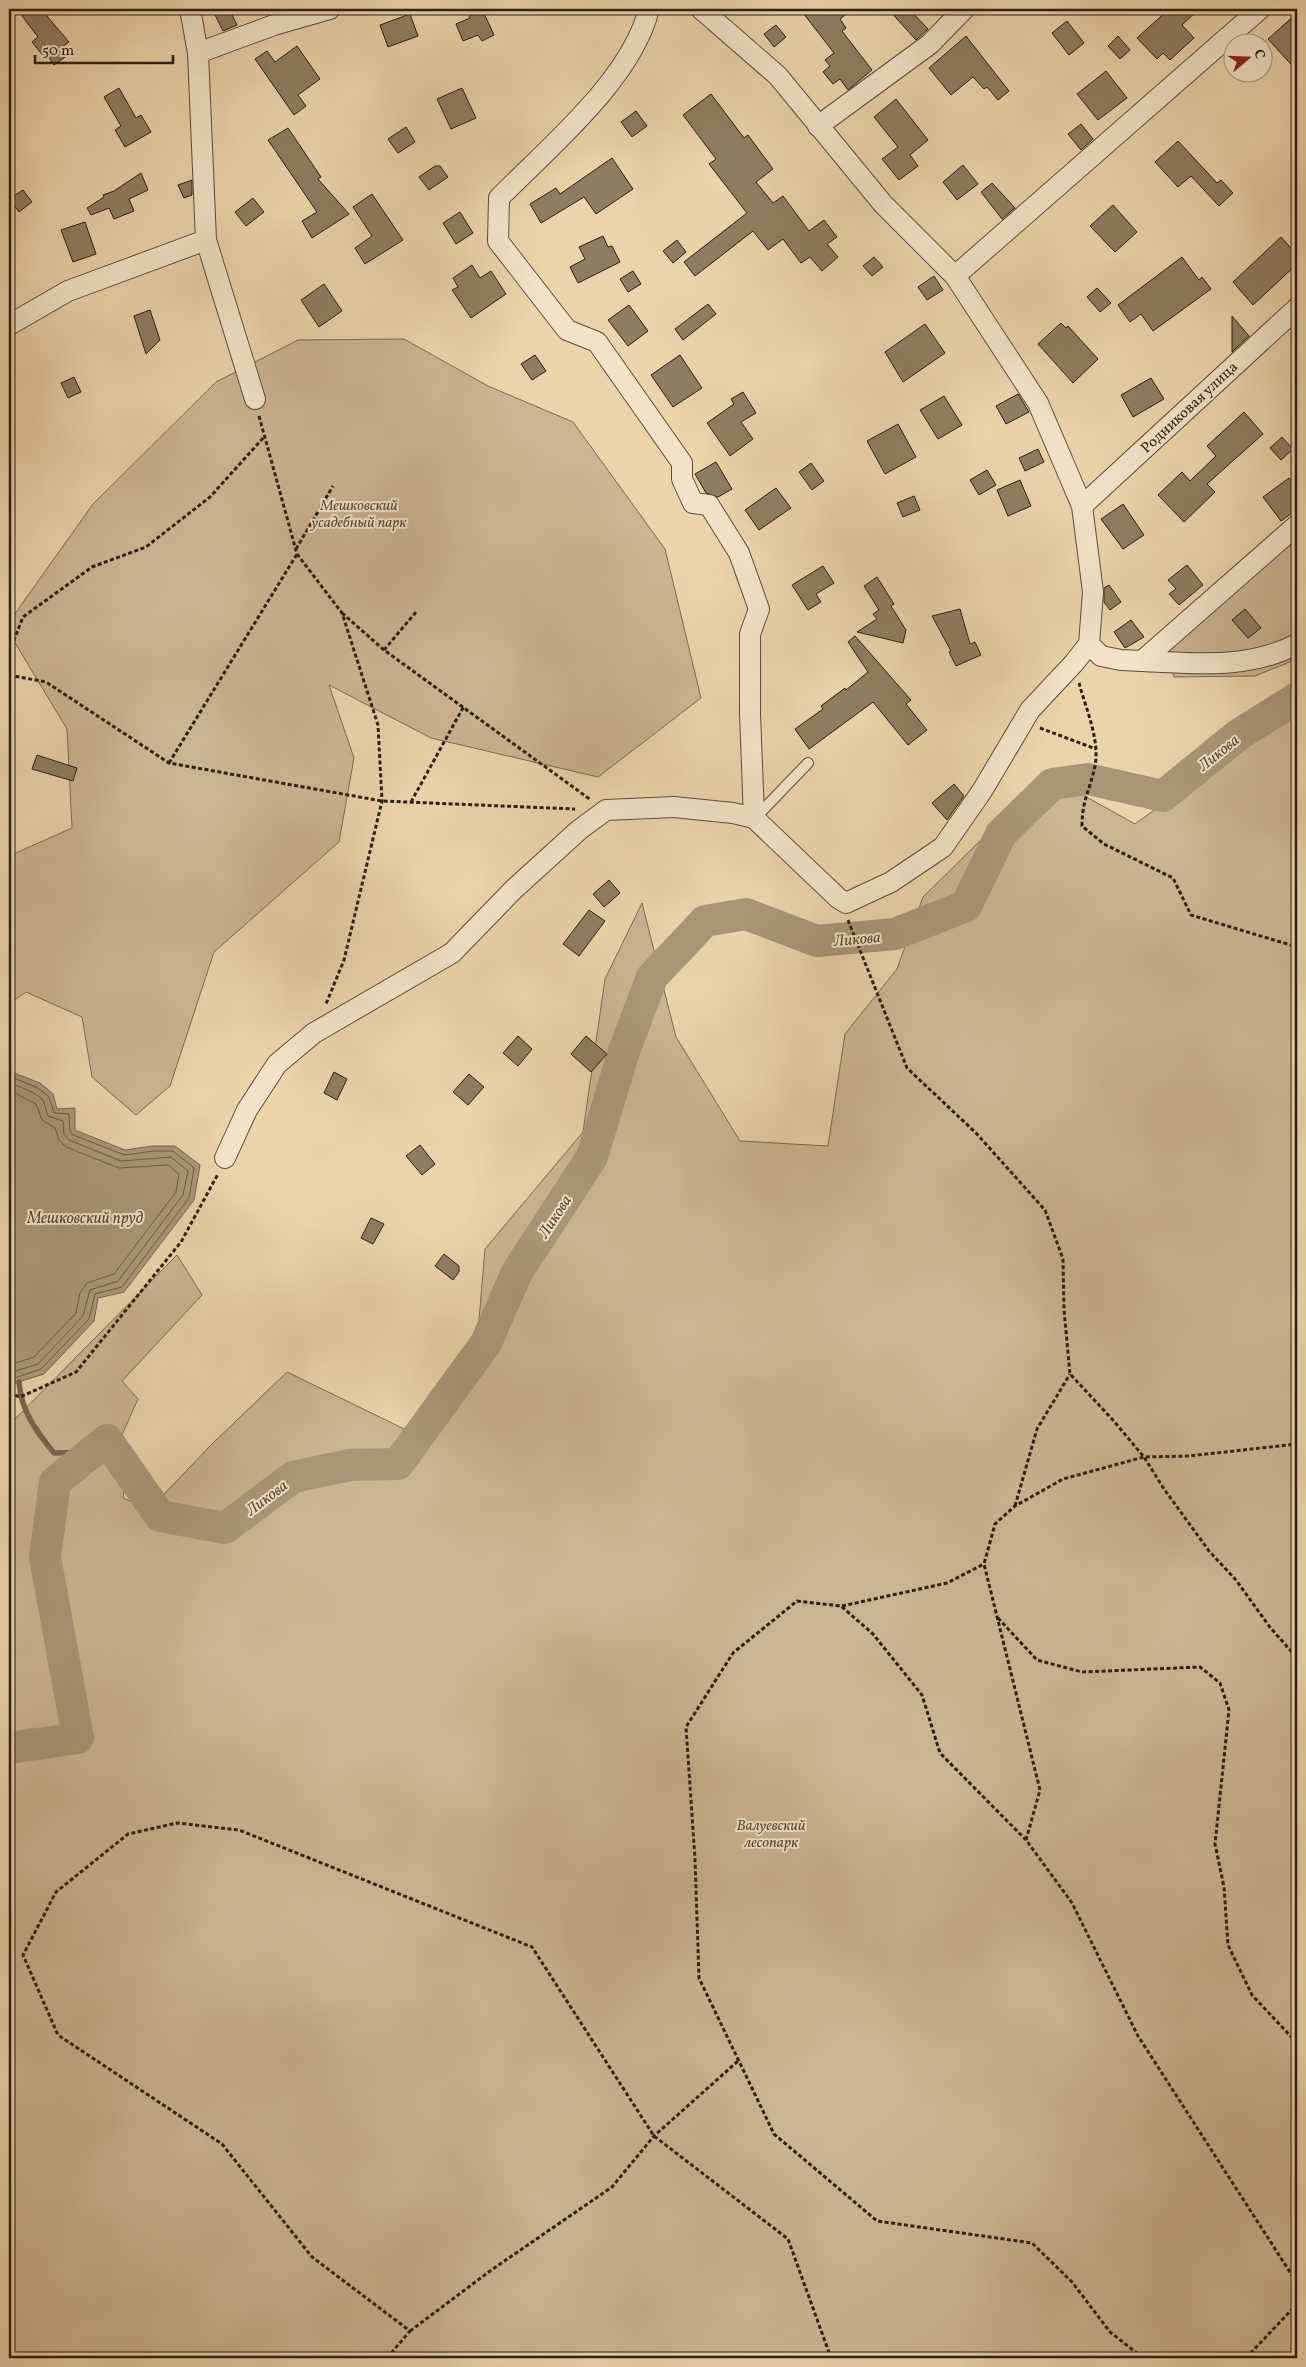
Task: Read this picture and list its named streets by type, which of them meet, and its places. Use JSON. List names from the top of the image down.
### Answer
{
  "streets": {
    "street": ["Родниковая улица"]
  },
  "water": ["Ликова", "Мешковский пруд"],
  "parks": ["Мешковский усадебный парк", "Валуевский лесопарк"],
  "scale_bar": "50 m",
  "north": "right"
}
